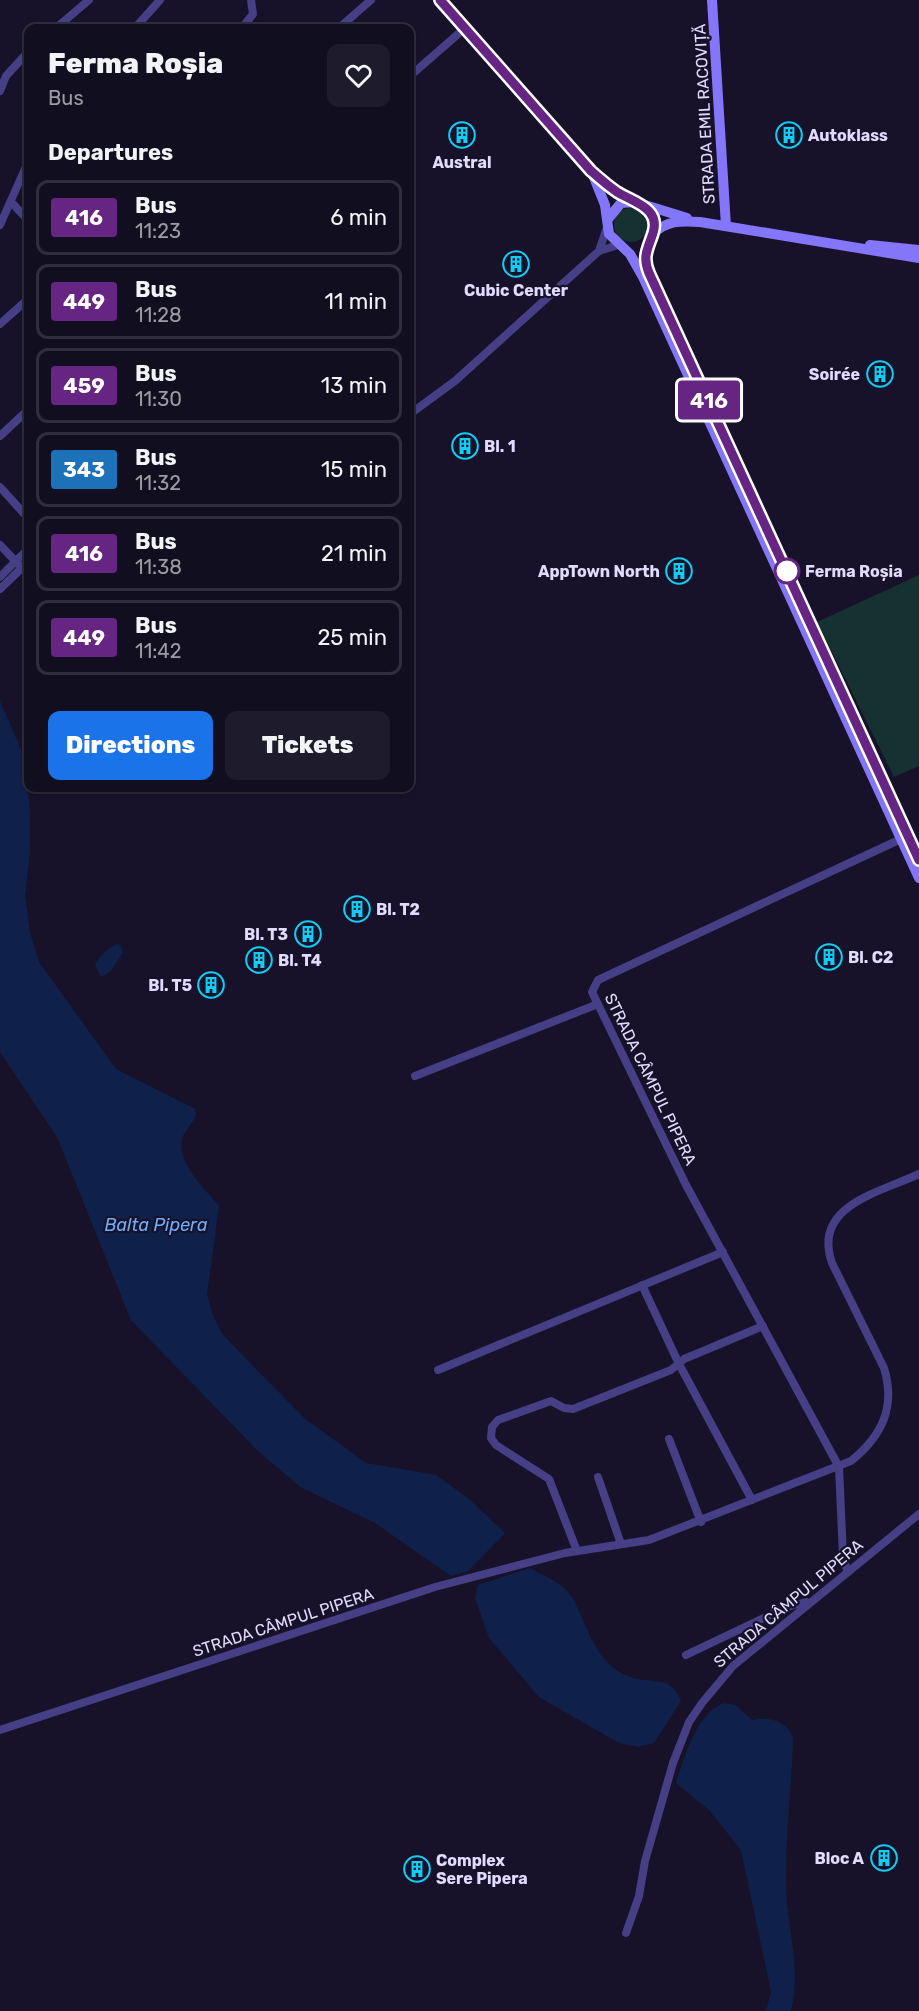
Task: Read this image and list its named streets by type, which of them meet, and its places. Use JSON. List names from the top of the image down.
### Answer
{
  "streets": {
    "main road": ["STRADA EMIL RACOVIȚĂ"],
    "street": ["STRADA CÂMPUL PIPERA"]
  },
  "water": ["Balta Pipera"],
  "places": {
    "building": [
      "Austral",
      "Autoklass",
      "Cubic Center",
      "Soirée",
      "Bl. 1",
      "AppTown North",
      "Bl. T2",
      "Bl. T3",
      "Bl. C2",
      "Bl. T4",
      "Bl. T5",
      "Bloc A",
      "Complex Sere Pipera"
    ],
    "other": ["Ferma Roșia"]
  },
  "lines": ["bus line 416"],
  "page": {
    "on_map": "416",
    "heading": [
      ["Ferma Roșia", "Bus"],
      "Departures"
    ],
    "list": [
      {
        "mark": "416",
        "name": "Bus",
        "note": "11:23",
        "value": "6 min"
      },
      {
        "mark": "449",
        "name": "Bus",
        "note": "11:28",
        "value": "11 min"
      },
      {
        "mark": "459",
        "name": "Bus",
        "note": "11:30",
        "value": "13 min"
      },
      {
        "mark": "343",
        "name": "Bus",
        "note": "11:32",
        "value": "15 min"
      },
      {
        "mark": "416",
        "name": "Bus",
        "note": "11:38",
        "value": "21 min"
      },
      {
        "mark": "449",
        "name": "Bus",
        "note": "11:42",
        "value": "25 min"
      }
    ],
    "buttons": ["Directions", "Tickets"]
  }
}
